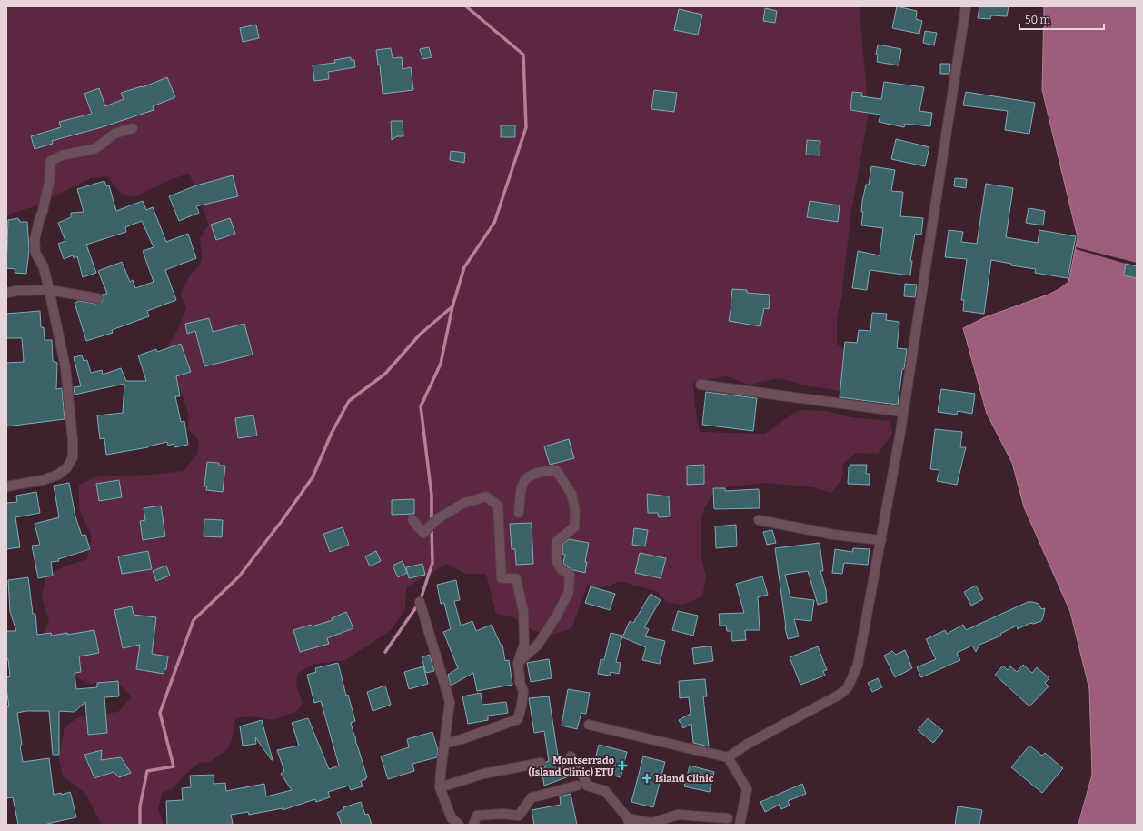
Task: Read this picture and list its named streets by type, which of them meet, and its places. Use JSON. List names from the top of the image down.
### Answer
{
  "places": {
    "health": ["Montserrado (Island Clinic) ETU", "Island Clinic"]
  },
  "scale_bar": "50 m"
}
